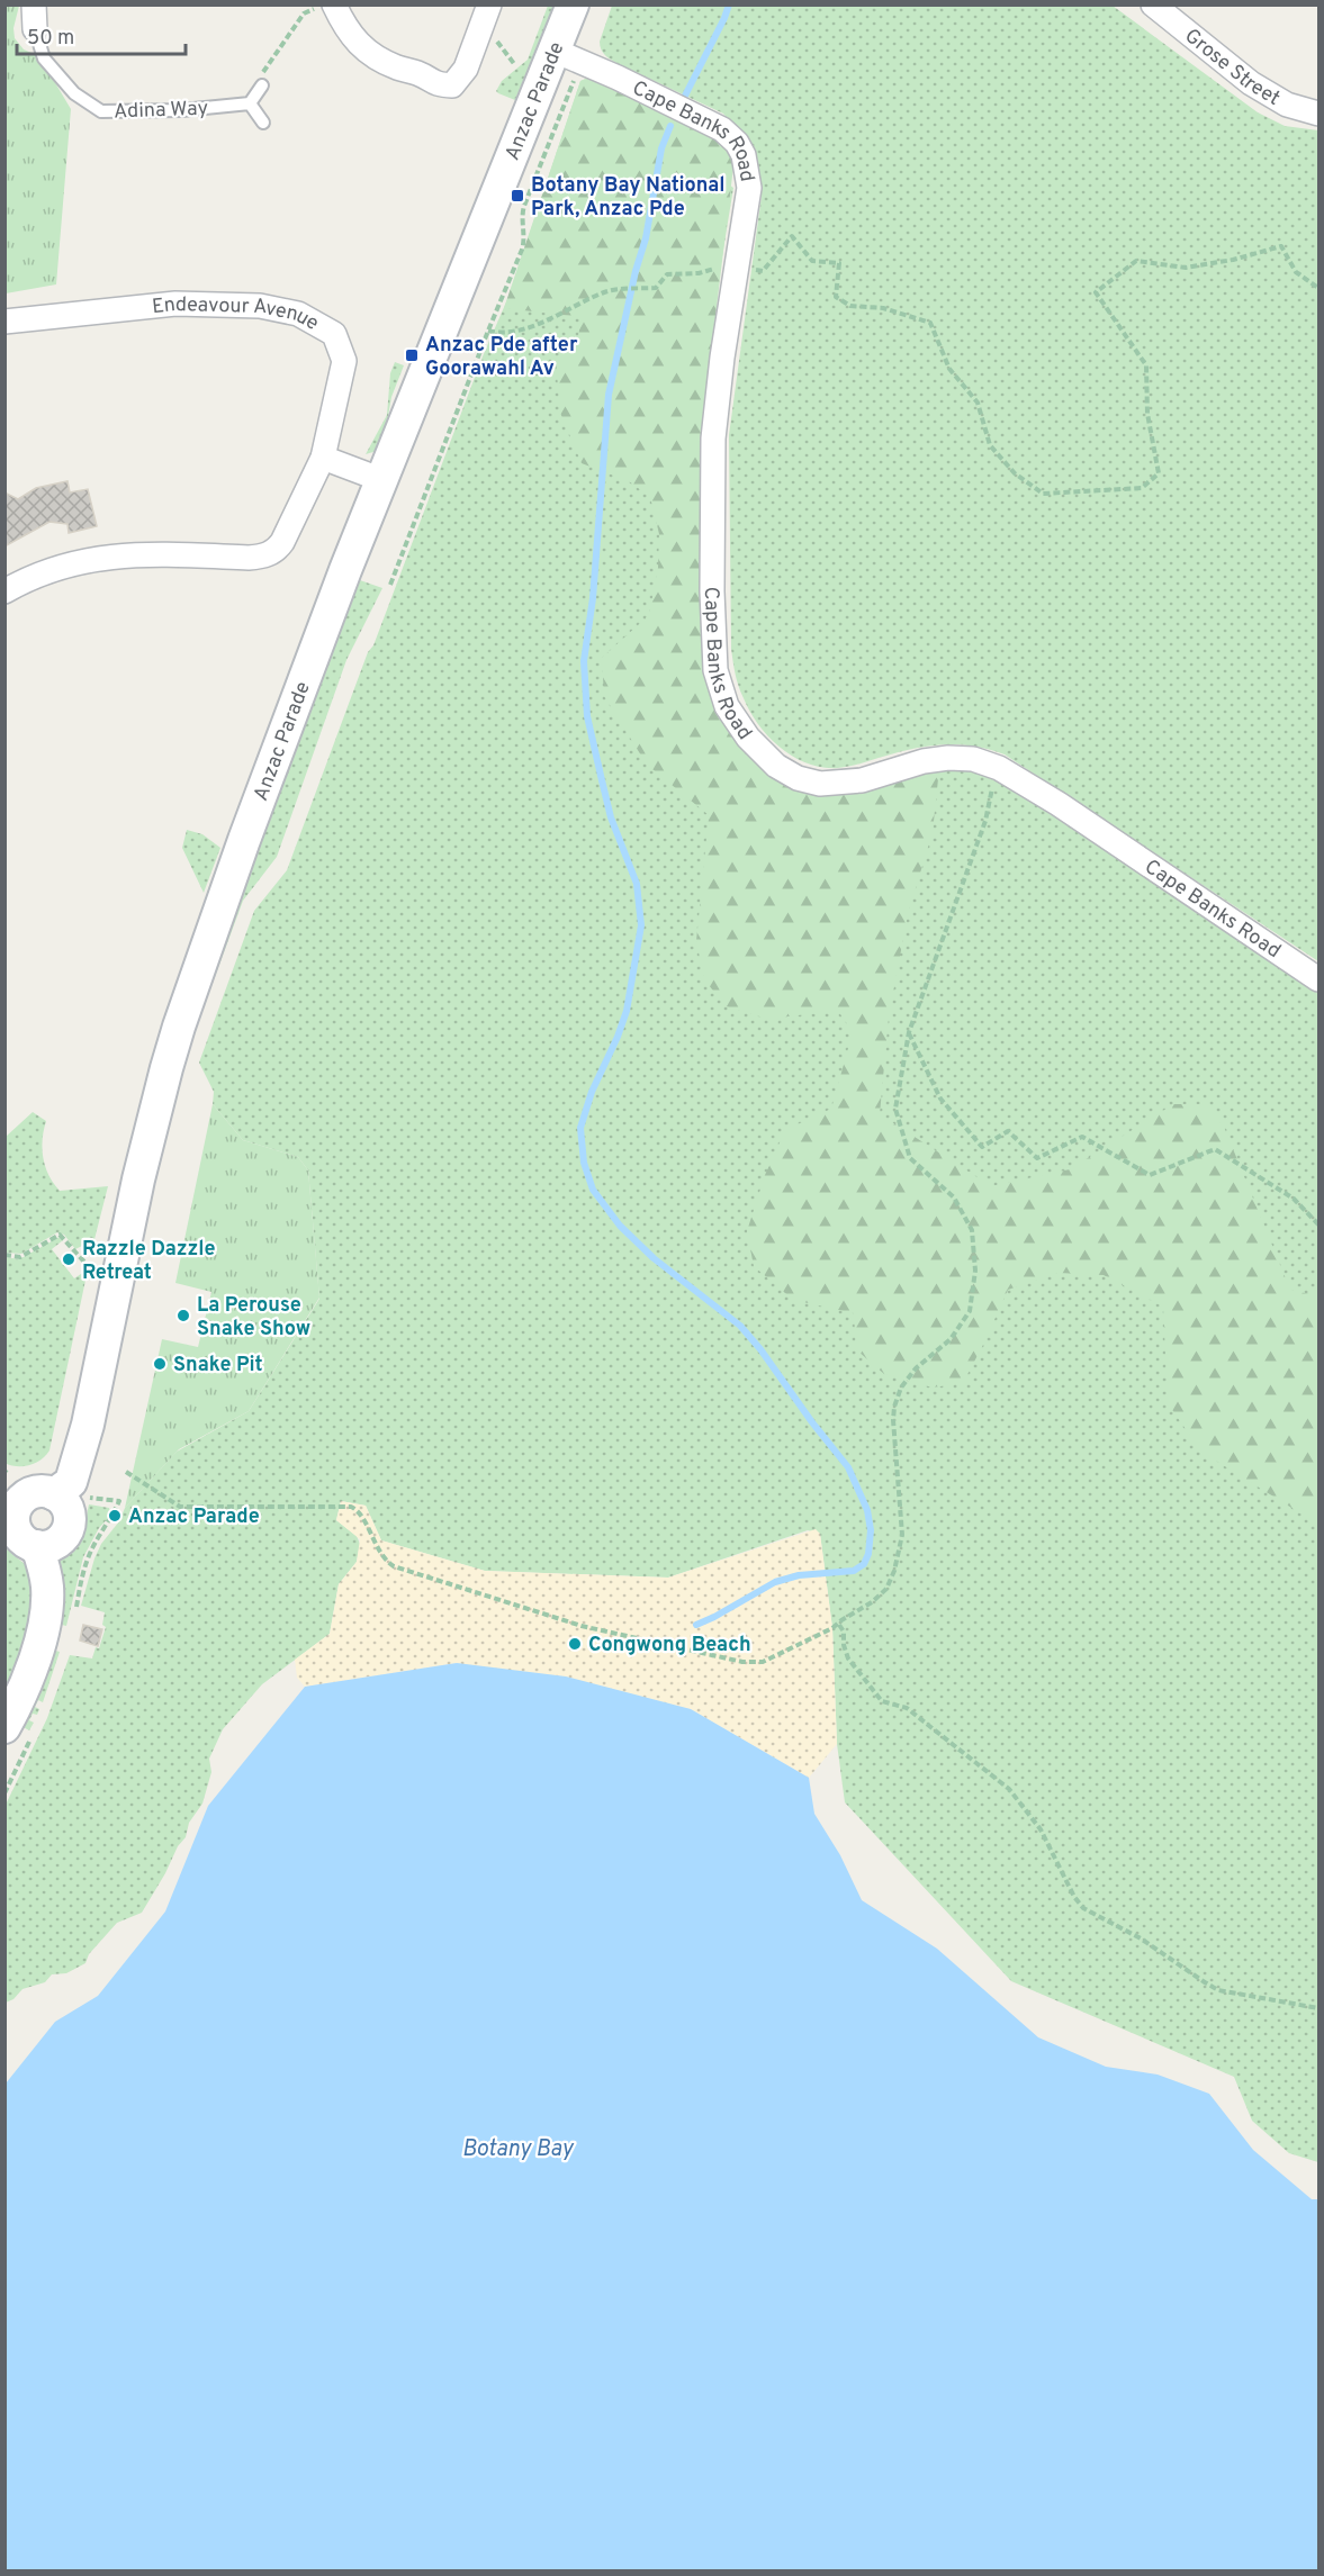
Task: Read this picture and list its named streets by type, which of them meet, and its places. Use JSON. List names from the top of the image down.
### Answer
{
  "streets": {
    "main road": ["Anzac Parade"],
    "street": ["Grose Street", "Cape Banks Road", "Endeavour Avenue"],
    "lane": ["Adina Way"]
  },
  "crossings": [
    ["Anzac Parade", "Cape Banks Road"]
  ],
  "water": ["Botany Bay"],
  "places": {
    "transit": ["Botany Bay National Park, Anzac Pde", "Anzac Pde after Goorawahl Av"],
    "other": [
      "Razzle Dazzle Retreat",
      "La Perouse Snake Show",
      "Snake Pit",
      "Anzac Parade",
      "Congwong Beach"
    ]
  },
  "scale_bar": "50 m"
}
